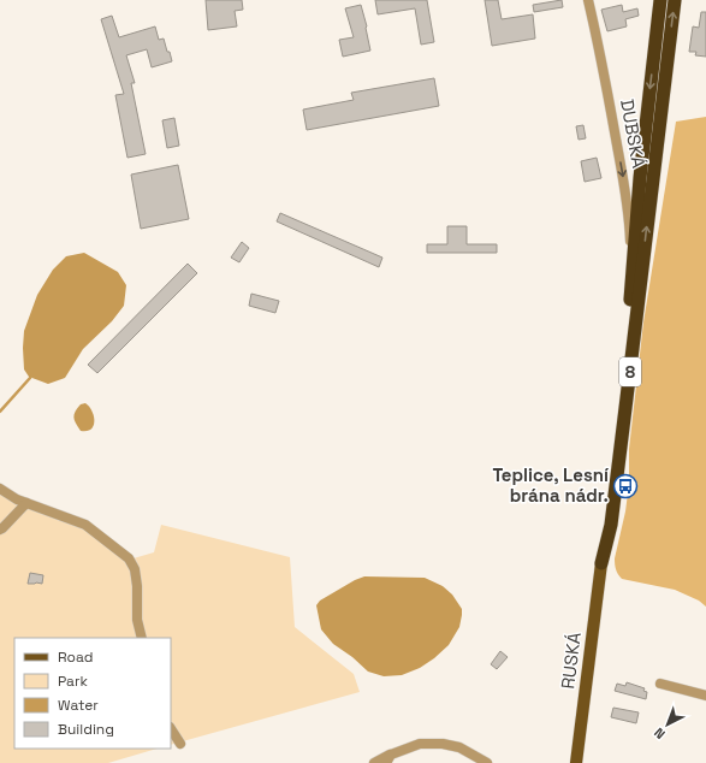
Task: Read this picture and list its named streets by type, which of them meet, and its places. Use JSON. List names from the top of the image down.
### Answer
{
  "streets": {
    "highway": ["8"],
    "main road": ["RUSKÁ"],
    "street": ["DUBSKÁ"]
  },
  "crossings": [
    ["DUBSKÁ", "8"],
    ["8", "RUSKÁ"]
  ],
  "one_way": ["DUBSKÁ"],
  "places": {
    "bus stop": ["Teplice, Lesní brána nádr."]
  },
  "legend": [
    "Road",
    "Park",
    "Water",
    "Building"
  ],
  "north": "bottom left"
}
